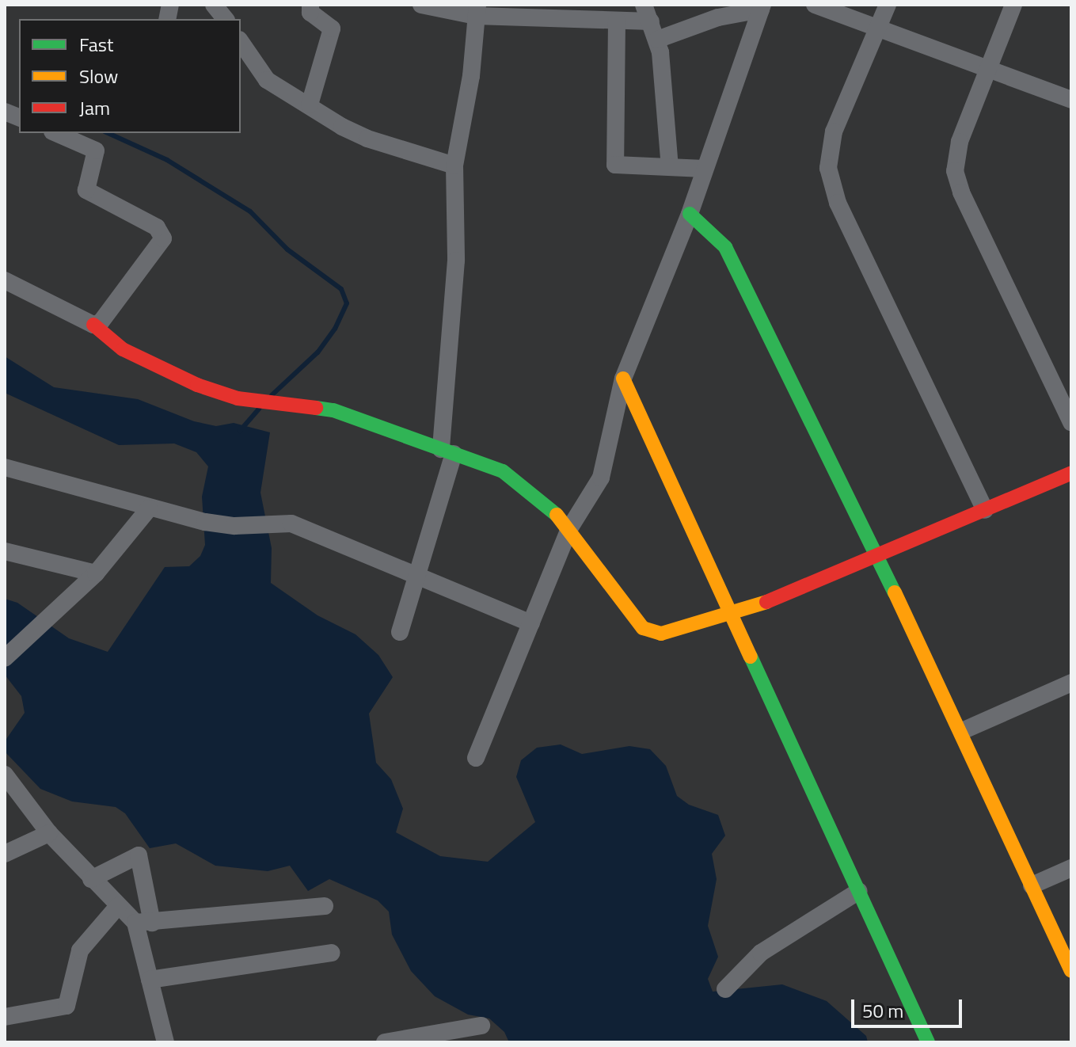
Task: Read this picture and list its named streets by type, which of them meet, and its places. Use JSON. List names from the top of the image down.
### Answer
{
  "legend": ["Fast", "Slow", "Jam"],
  "scale_bar": "50 m"
}
